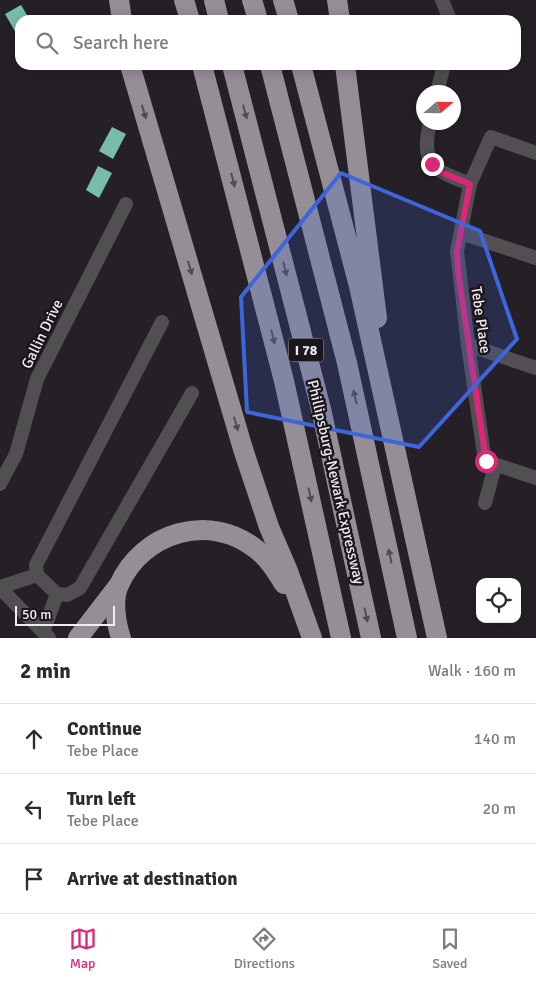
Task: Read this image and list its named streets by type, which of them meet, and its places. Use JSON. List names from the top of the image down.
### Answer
{
  "streets": {
    "highway": ["I 78", "Phillipsburg-Newark Expressway"],
    "street": ["Tebe Place", "Gallin Drive"]
  },
  "scale_bar": "50 m",
  "north": "right",
  "page": {
    "search": "Search here",
    "scale": "50 m",
    "heading": ["2 min", "Walk · 160 m"],
    "list": [
      ["Continue", "Tebe Place", "140 m"],
      ["Turn left", "Tebe Place", "20 m"],
      "Arrive at destination"
    ],
    "nav": ["Map", "Directions", "Saved"]
  }
}
